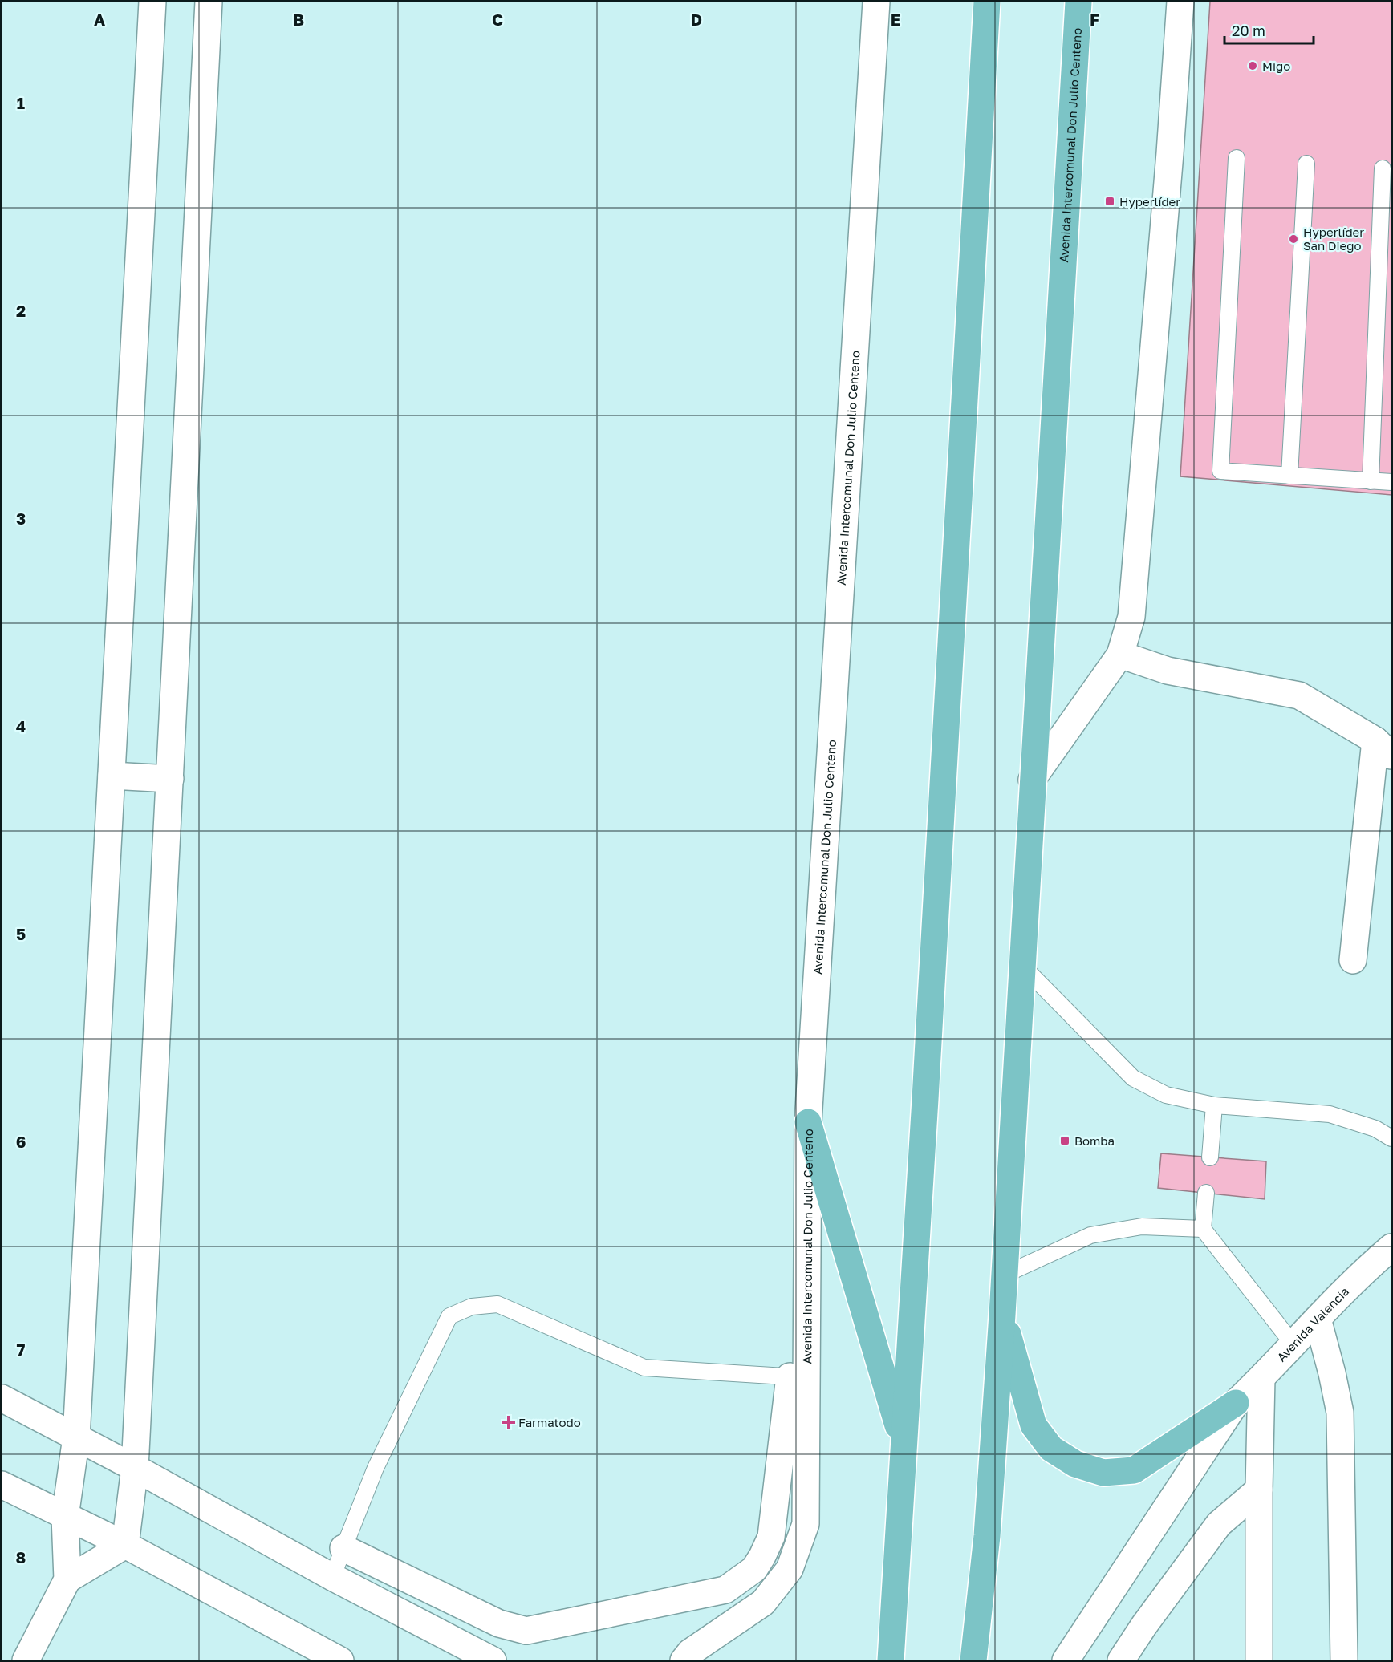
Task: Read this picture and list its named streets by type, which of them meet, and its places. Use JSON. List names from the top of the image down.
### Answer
{
  "streets": {
    "main road": ["Avenida Intercomunal Don Julio Centeno"],
    "street": ["Avenida Valencia"]
  },
  "places": {
    "other": ["Migo", "Hyperlíder San Diego"],
    "transit": ["Hyperlíder", "Bomba"],
    "health": ["Farmatodo"]
  },
  "scale_bar": "20 m",
  "grid": {
    "columns": [
      "A",
      "B",
      "C",
      "D",
      "E",
      "F"
    ],
    "rows": [
      "1",
      "2",
      "3",
      "4",
      "5",
      "6",
      "7",
      "8"
    ]
  }
}
